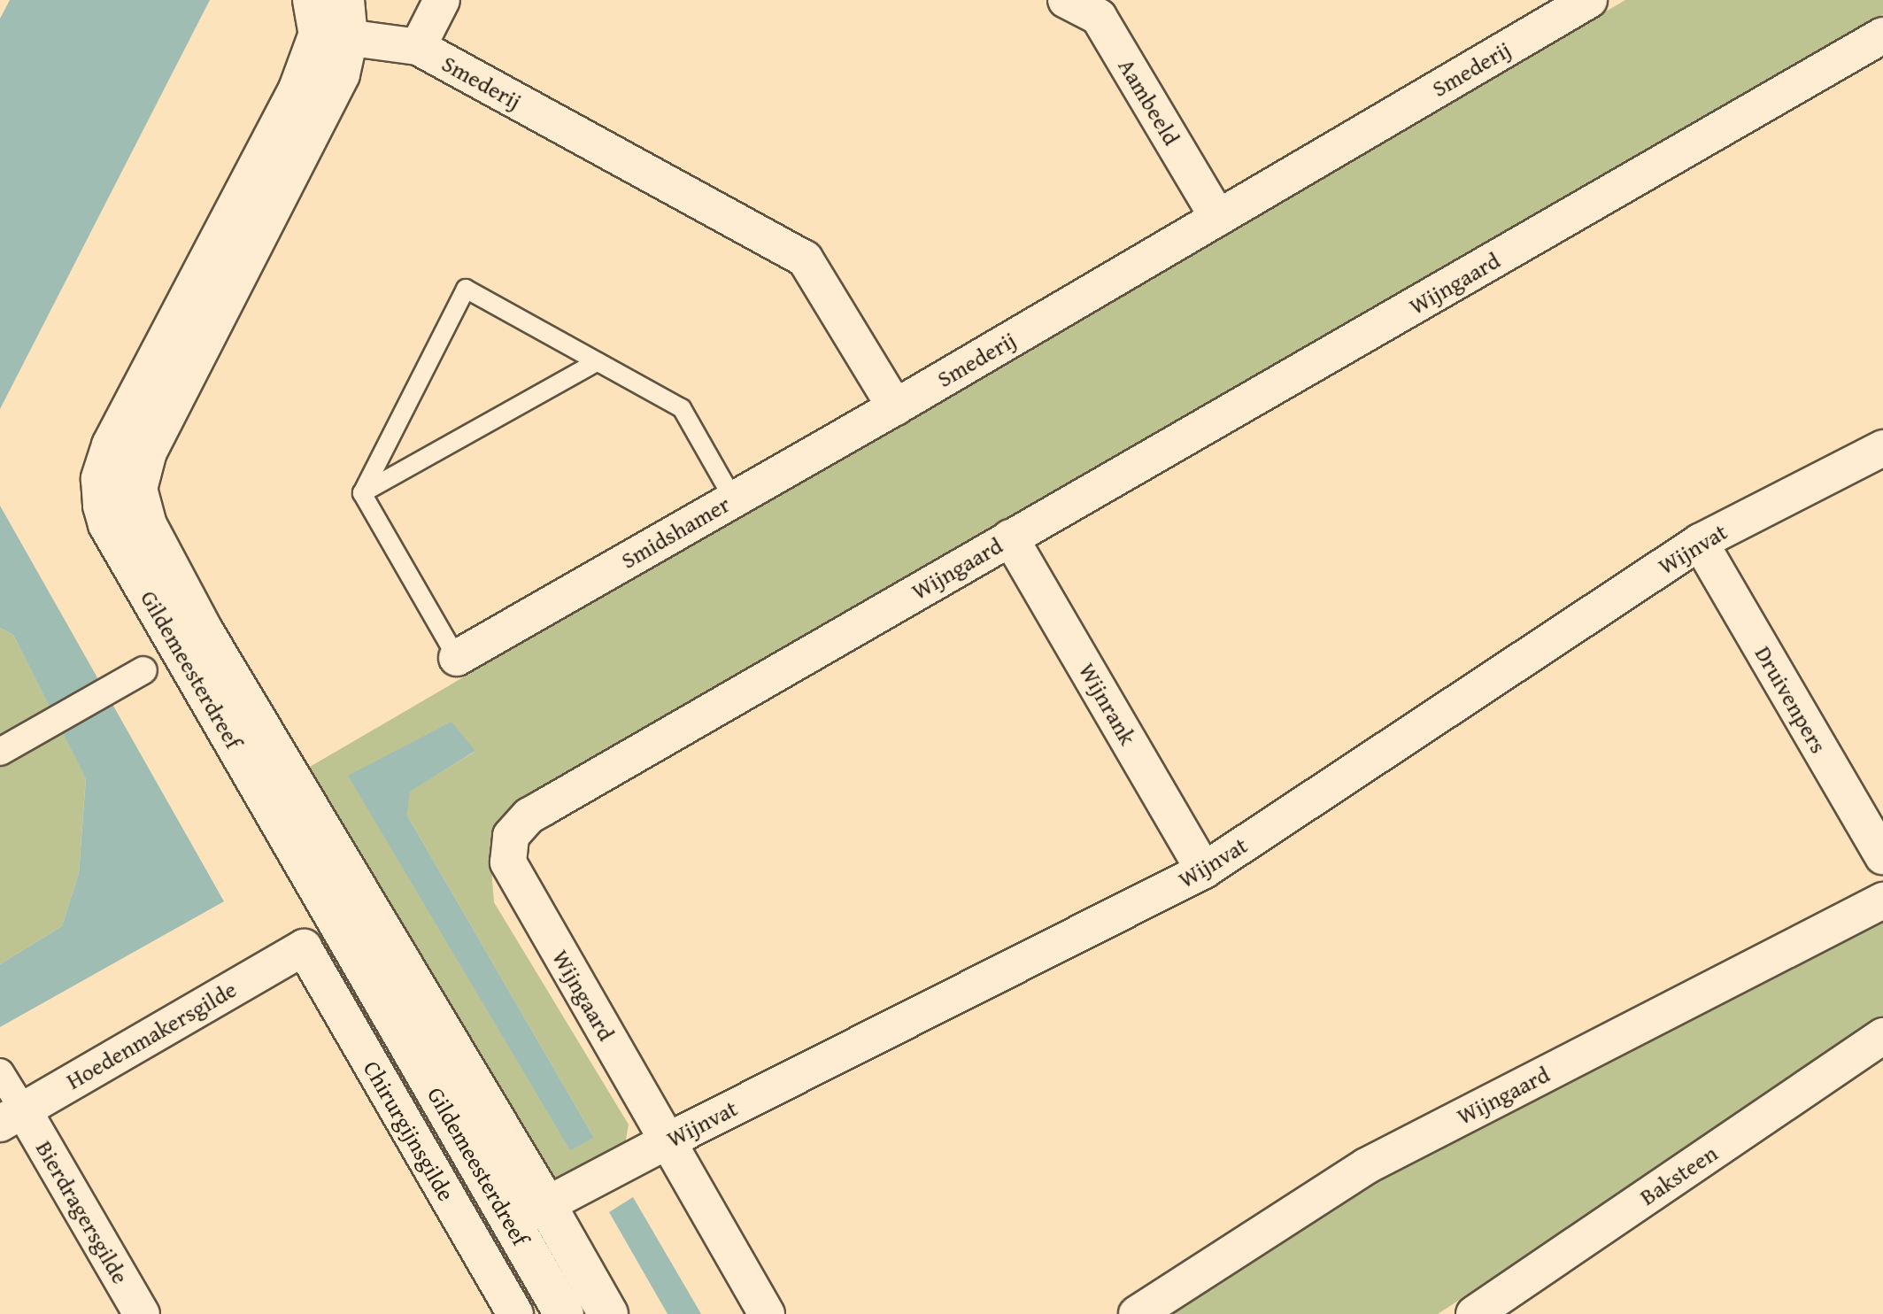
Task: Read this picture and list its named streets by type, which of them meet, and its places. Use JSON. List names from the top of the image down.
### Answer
{
  "streets": {
    "street": [
      "Smederij",
      "Aambeeld",
      "Wijngaard",
      "Smidshamer",
      "Wijnvat",
      "Gildemeesterdreef",
      "Druivenpers",
      "Wijnrank",
      "Hoedenmakersgilde",
      "Chirurgijnsgilde",
      "Baksteen",
      "Bierdragersgilde"
    ]
  },
  "crossings": [
    ["Smederij", "Aambeeld"],
    ["Smederij", "Smidshamer"],
    ["Smederij", "Gildemeesterdreef"],
    ["Wijngaard", "Wijnvat"],
    ["Wijngaard", "Wijnrank"],
    ["Wijnvat", "Gildemeesterdreef"],
    ["Wijnvat", "Druivenpers"],
    ["Wijnvat", "Wijnrank"],
    ["Hoedenmakersgilde", "Chirurgijnsgilde"],
    ["Hoedenmakersgilde", "Bierdragersgilde"]
  ]
}
